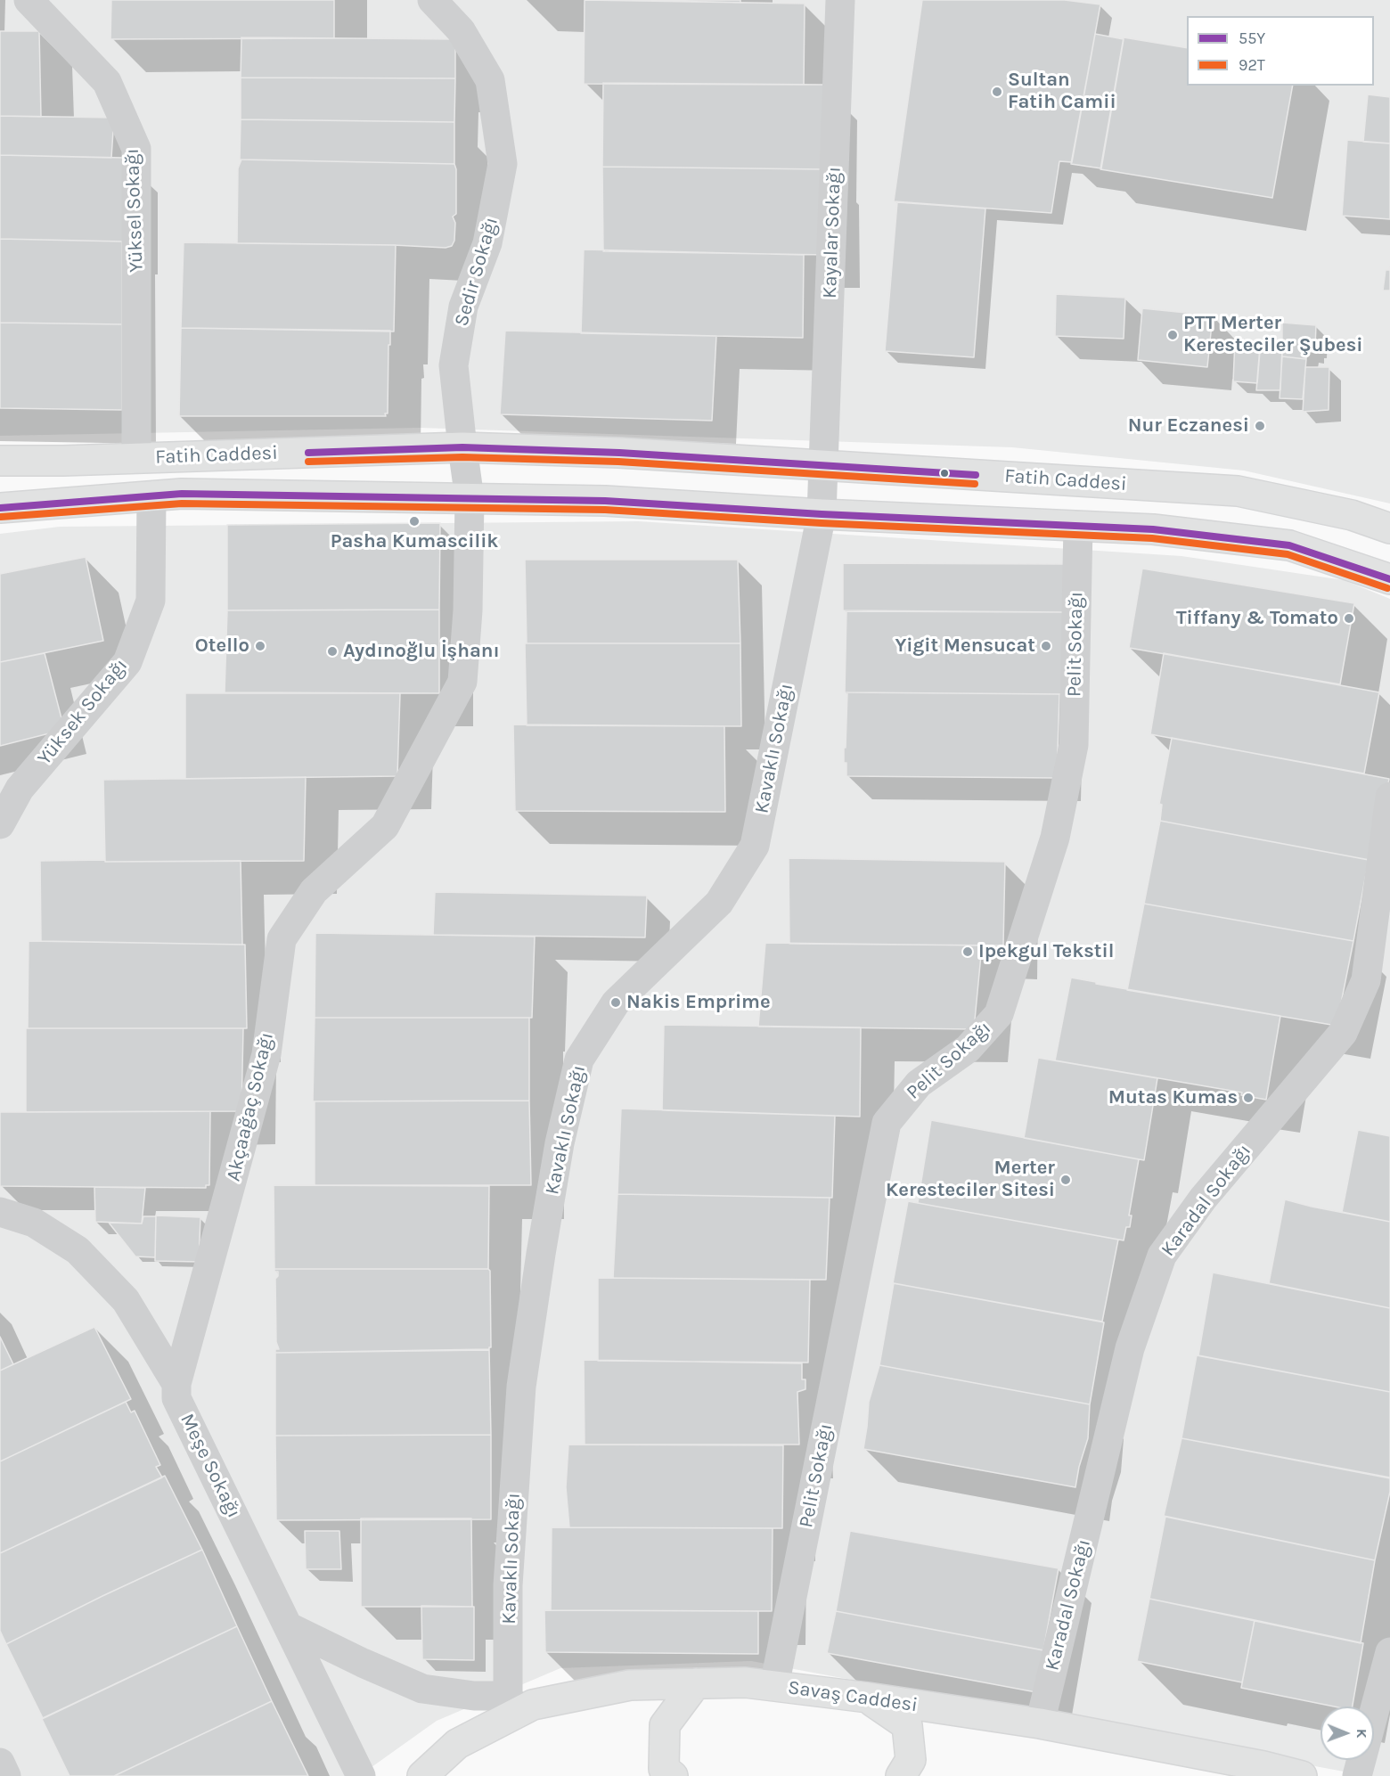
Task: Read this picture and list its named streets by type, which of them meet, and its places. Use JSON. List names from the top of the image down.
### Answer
{
  "streets": {
    "main road": ["Fatih Caddesi", "Savaş Caddesi"],
    "street": [
      "Yüksel Sokağı",
      "Kayalar Sokağı",
      "Sedir Sokağı",
      "Pelit Sokağı",
      "Yüksek Sokağı",
      "Kavaklı Sokağı",
      "Akçaağaç Sokağı",
      "Karadal Sokağı",
      "Meşe Sokağı"
    ]
  },
  "crossings": [
    ["Yüksel Sokağı", "Fatih Caddesi"],
    ["Kayalar Sokağı", "Fatih Caddesi"],
    ["Kayalar Sokağı", "Kavaklı Sokağı"],
    ["Sedir Sokağı", "Fatih Caddesi"],
    ["Sedir Sokağı", "Akçaağaç Sokağı"],
    ["Fatih Caddesi", "Pelit Sokağı"],
    ["Fatih Caddesi", "Yüksek Sokağı"],
    ["Fatih Caddesi", "Kavaklı Sokağı"],
    ["Fatih Caddesi", "Akçaağaç Sokağı"],
    ["Pelit Sokağı", "Savaş Caddesi"],
    ["Kavaklı Sokağı", "Savaş Caddesi"],
    ["Akçaağaç Sokağı", "Meşe Sokağı"],
    ["Karadal Sokağı", "Savaş Caddesi"]
  ],
  "places": [
    "Sultan Fatih Camii",
    "PTT Merter Keresteciler Şubesi",
    "Nur Eczanesi",
    "Pasha Kumascilik",
    "Tiffany & Tomato",
    "Otello",
    "Yigit Mensucat",
    "Aydınoğlu İşhanı",
    "Ipekgul Tekstil",
    "Nakis Emprime",
    "Mutas Kumas",
    "Merter Keresteciler Sitesi"
  ],
  "lines": ["transit line 55Y", "transit line 92T"],
  "legend": ["55Y", "92T"],
  "north": "right"
}
